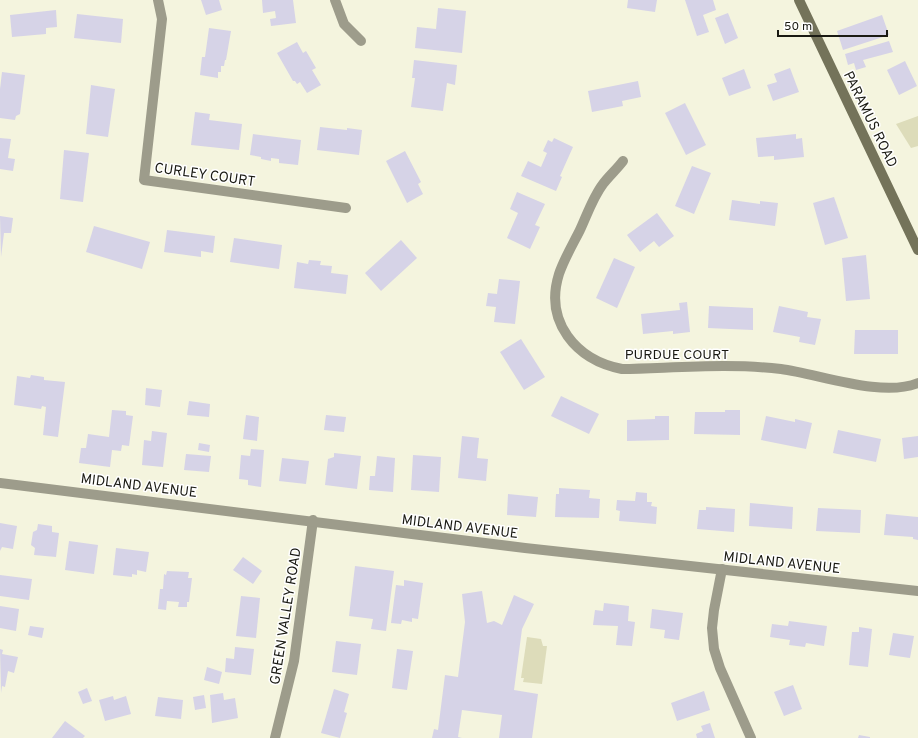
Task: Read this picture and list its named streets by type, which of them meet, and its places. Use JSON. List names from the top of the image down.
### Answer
{
  "streets": {
    "main road": ["PARAMUS ROAD"],
    "street": [
      "CURLEY COURT",
      "PURDUE COURT",
      "MIDLAND AVENUE",
      "GREEN VALLEY ROAD"
    ]
  },
  "crossings": [
    ["MIDLAND AVENUE", "GREEN VALLEY ROAD"]
  ],
  "scale_bar": "50 m"
}
